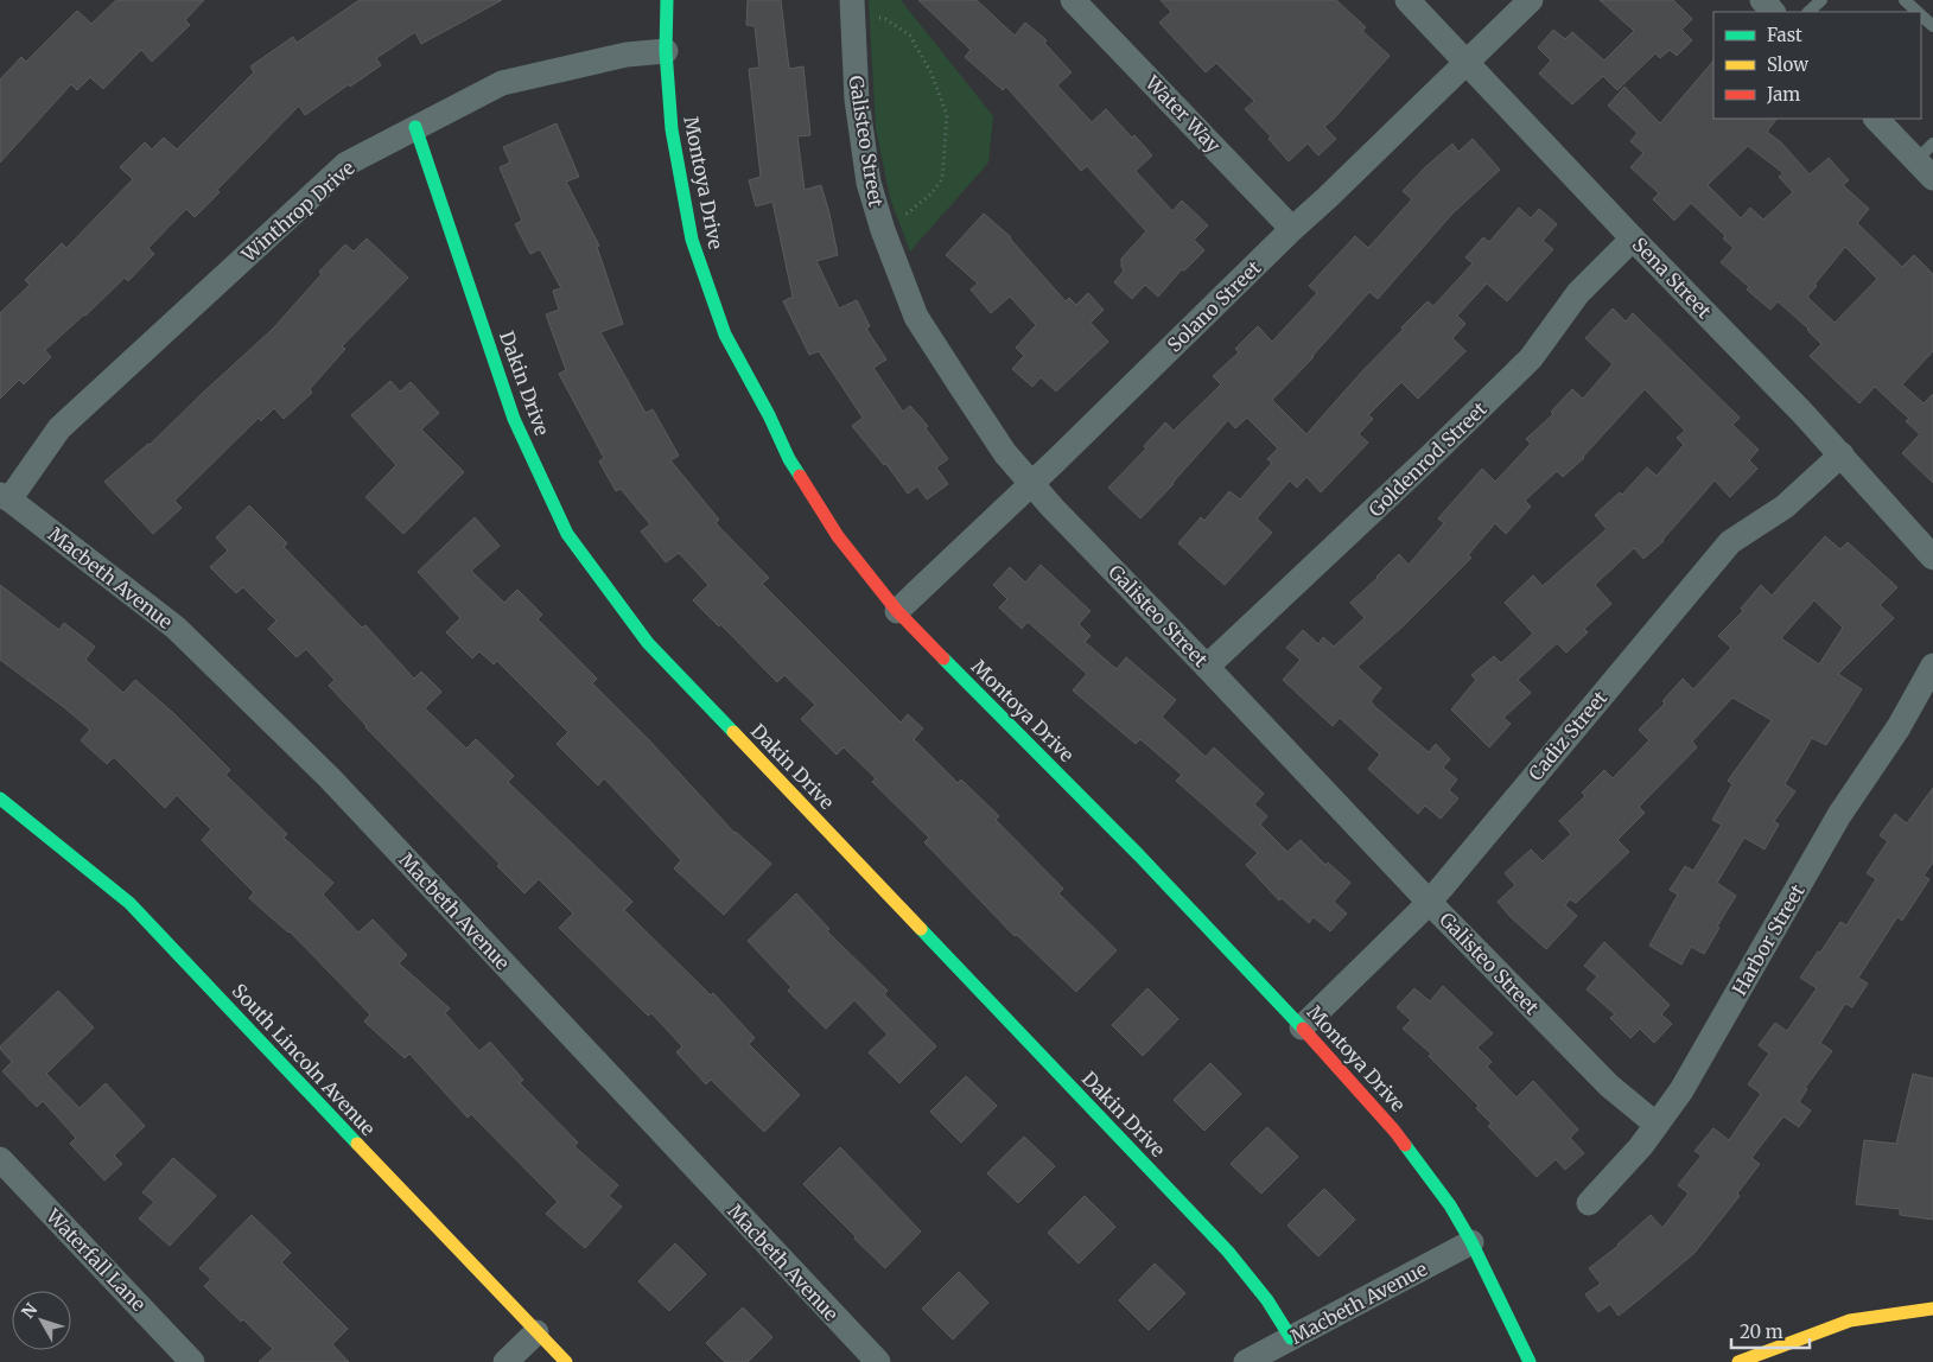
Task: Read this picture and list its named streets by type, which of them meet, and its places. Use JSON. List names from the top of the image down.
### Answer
{
  "streets": {
    "street": [
      "Water Way",
      "Galisteo Street",
      "Montoya Drive",
      "Winthrop Drive",
      "Sena Street",
      "Solano Street",
      "Dakin Drive",
      "Goldenrod Street",
      "Macbeth Avenue",
      "Cadiz Street",
      "Harbor Street",
      "South Lincoln Avenue",
      "Waterfall Lane"
    ]
  },
  "crossings": [
    ["Water Way", "Solano Street"],
    ["Galisteo Street", "Solano Street"],
    ["Galisteo Street", "Goldenrod Street"],
    ["Galisteo Street", "Cadiz Street"],
    ["Galisteo Street", "Harbor Street"],
    ["Montoya Drive", "Winthrop Drive"],
    ["Montoya Drive", "Solano Street"],
    ["Montoya Drive", "Macbeth Avenue"],
    ["Montoya Drive", "Cadiz Street"],
    ["Winthrop Drive", "Dakin Drive"],
    ["Winthrop Drive", "Macbeth Avenue"],
    ["Sena Street", "Solano Street"],
    ["Sena Street", "Goldenrod Street"],
    ["Sena Street", "Cadiz Street"],
    ["Dakin Drive", "Macbeth Avenue"]
  ],
  "legend": ["Fast", "Slow", "Jam"],
  "scale_bar": "20 m",
  "north": "top left"
}
